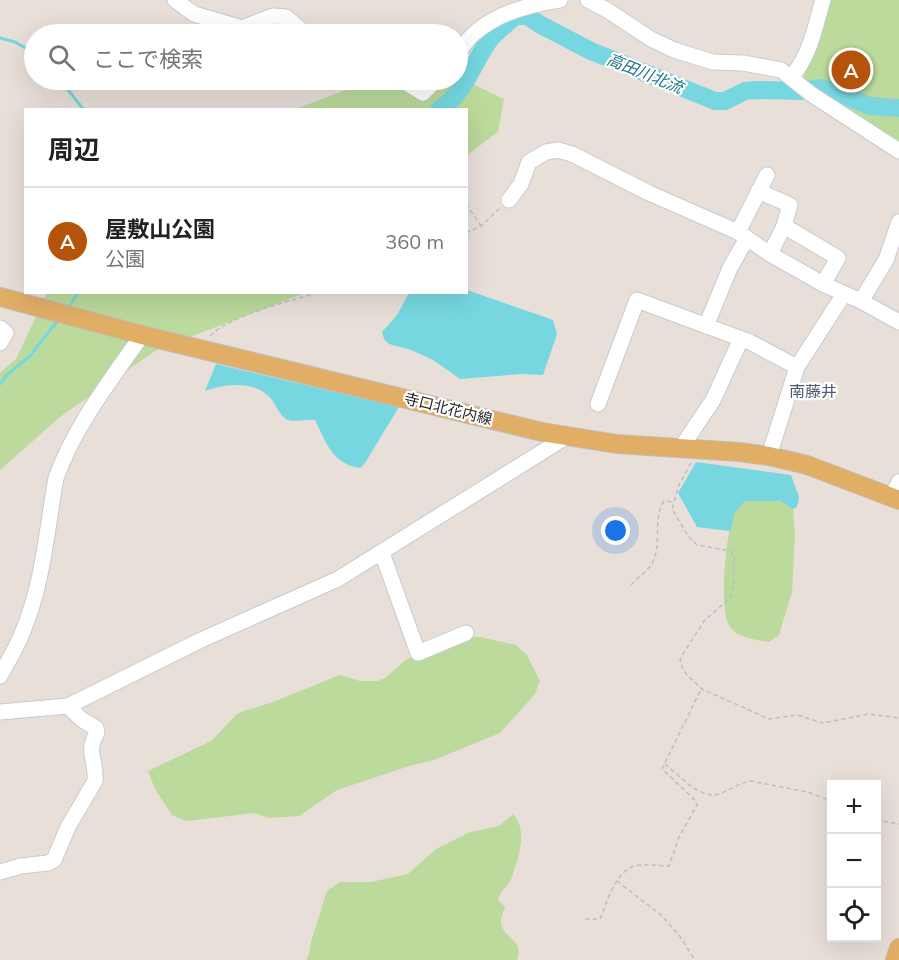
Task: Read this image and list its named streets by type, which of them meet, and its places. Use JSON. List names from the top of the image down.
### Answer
{
  "streets": {
    "main road": ["寺口北花内線"]
  },
  "districts": ["南藤井"],
  "water": ["高田川北流"],
  "page": {
    "search": "ここで検索",
    "pins": "A",
    "heading": "周辺",
    "list": [
      {
        "mark": "A",
        "name": "屋敷山公園",
        "note": "公園",
        "value": "360 m"
      }
    ],
    "map_buttons": ["+", "−"]
  }
}
